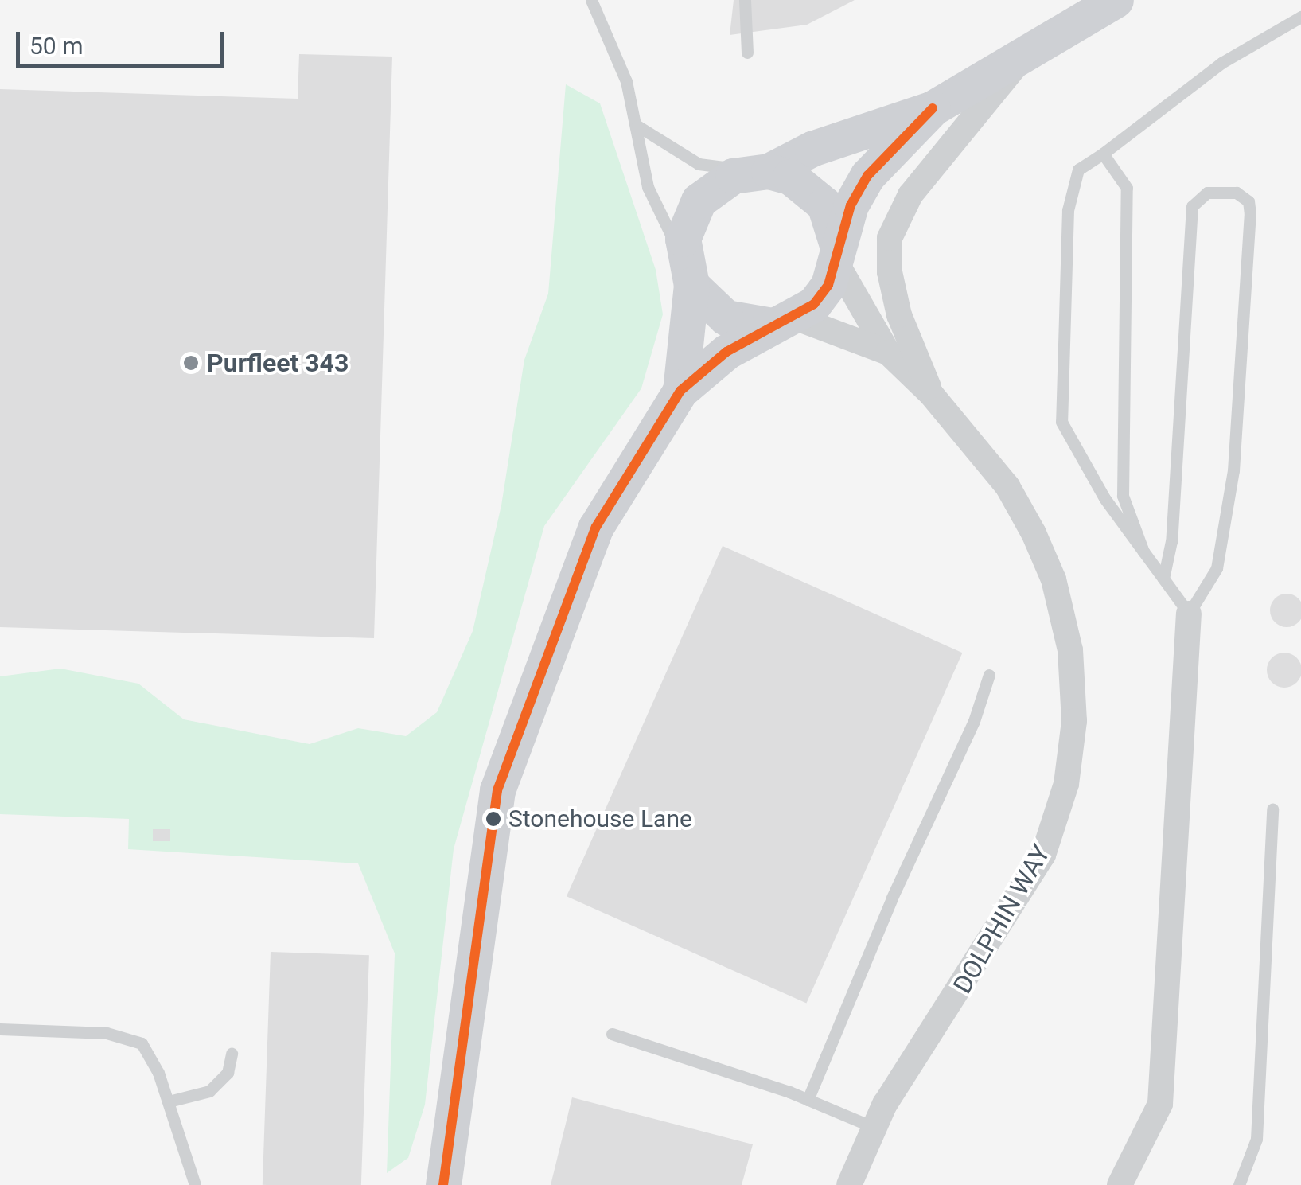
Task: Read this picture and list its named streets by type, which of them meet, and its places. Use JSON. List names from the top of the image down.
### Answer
{
  "streets": {
    "street": ["DOLPHIN WAY"]
  },
  "places": ["Purfleet 343", "Stonehouse Lane"],
  "scale_bar": "50 m"
}
